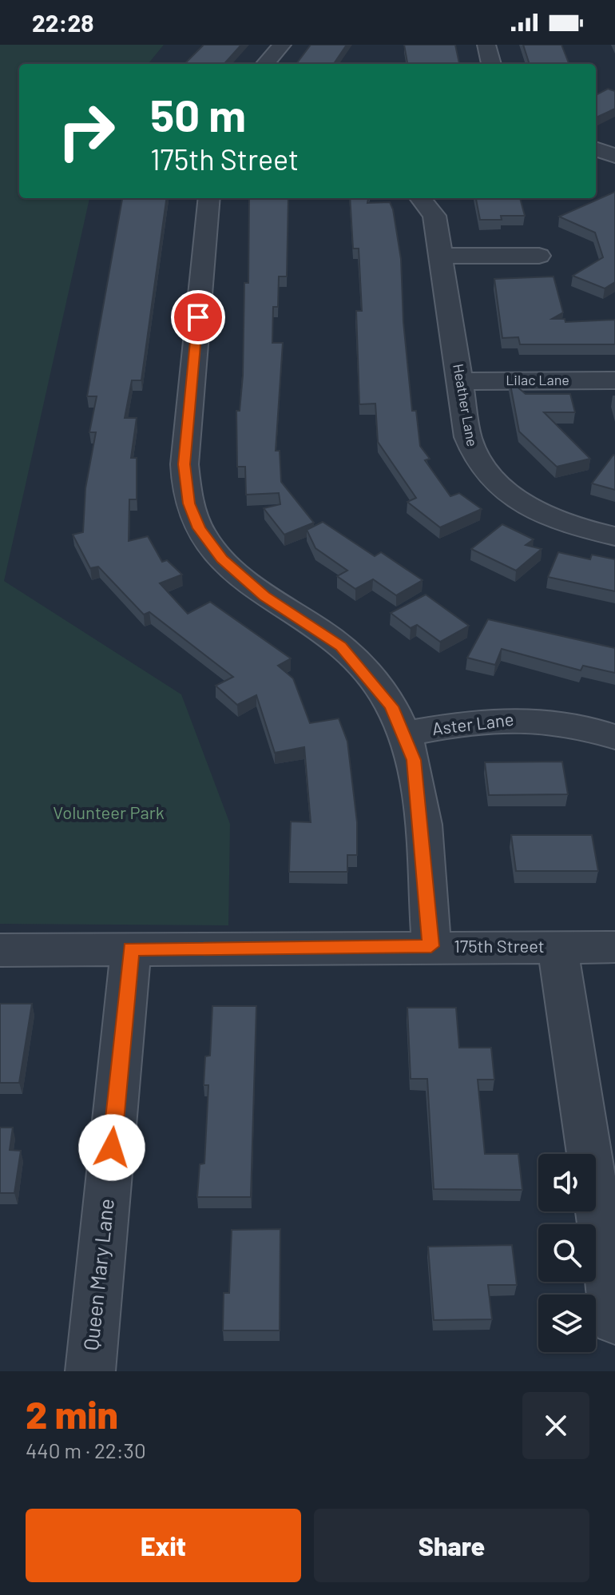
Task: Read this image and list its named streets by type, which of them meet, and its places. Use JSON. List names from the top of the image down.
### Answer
{
  "streets": {
    "street": [
      "Lilac Lane",
      "Heather Lane",
      "Aster Lane",
      "175th Street",
      "Queen Mary Lane"
    ]
  },
  "crossings": [
    ["Lilac Lane", "Heather Lane"],
    ["175th Street", "Queen Mary Lane"]
  ],
  "parks": ["Volunteer Park"],
  "page": {
    "status": "22:28",
    "turn": ["50 m", "175th Street"],
    "heading": ["2 min", "440 m · 22:30"],
    "buttons": ["Exit", "Share"]
  }
}
